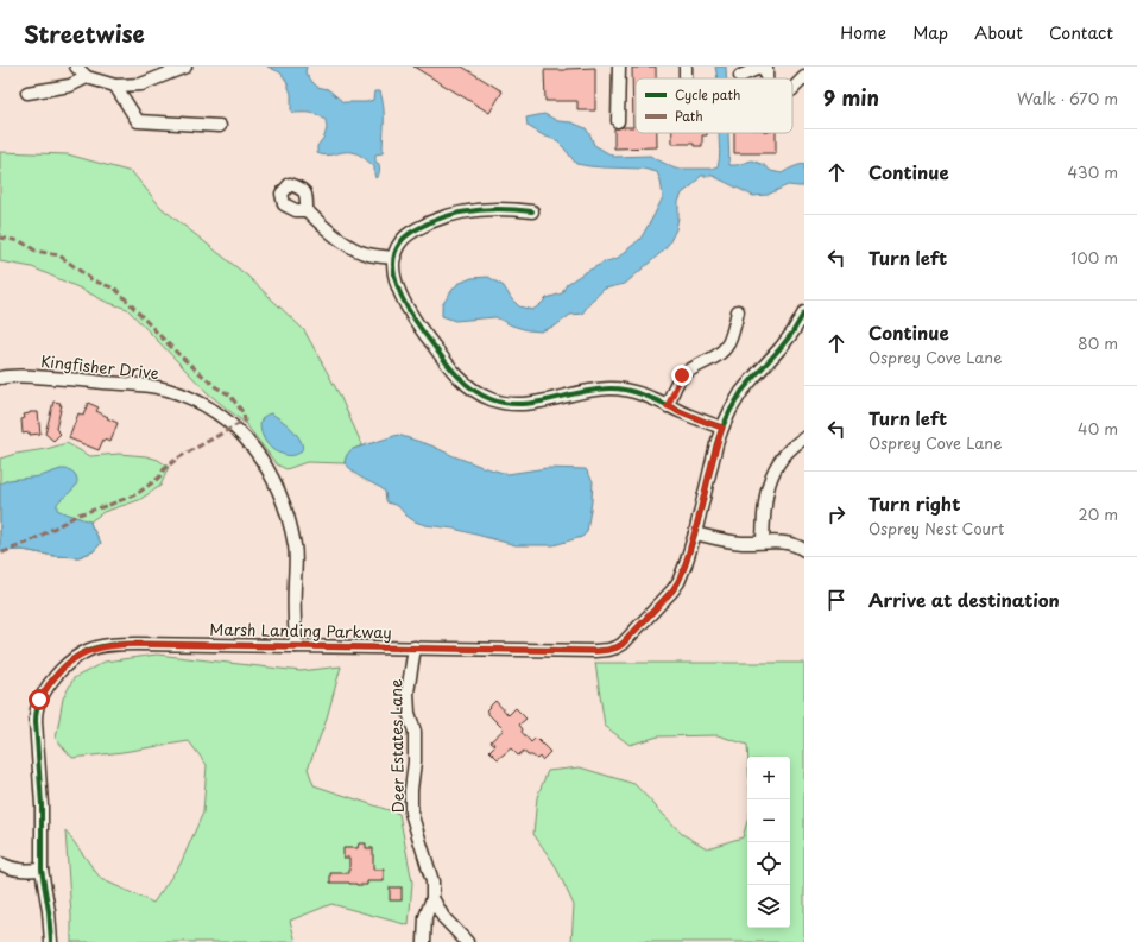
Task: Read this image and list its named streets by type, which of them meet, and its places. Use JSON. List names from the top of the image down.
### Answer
{
  "streets": {
    "street": ["Kingfisher Drive", "Marsh Landing Parkway", "Deer Estates Lane"]
  },
  "crossings": [
    ["Kingfisher Drive", "Marsh Landing Parkway"],
    ["Marsh Landing Parkway", "Deer Estates Lane"]
  ],
  "legend": ["Cycle path", "Path"],
  "page": {
    "header": "Streetwise",
    "nav": [
      "Home",
      "Map",
      "About",
      "Contact"
    ],
    "heading": ["9 min", "Walk · 670 m"],
    "list": [
      ["Continue", "430 m"],
      ["Turn left", "100 m"],
      ["Continue", "Osprey Cove Lane", "80 m"],
      ["Turn left", "Osprey Cove Lane", "40 m"],
      ["Turn right", "Osprey Nest Court", "20 m"],
      "Arrive at destination"
    ],
    "map_buttons": ["+", "−"]
  }
}
